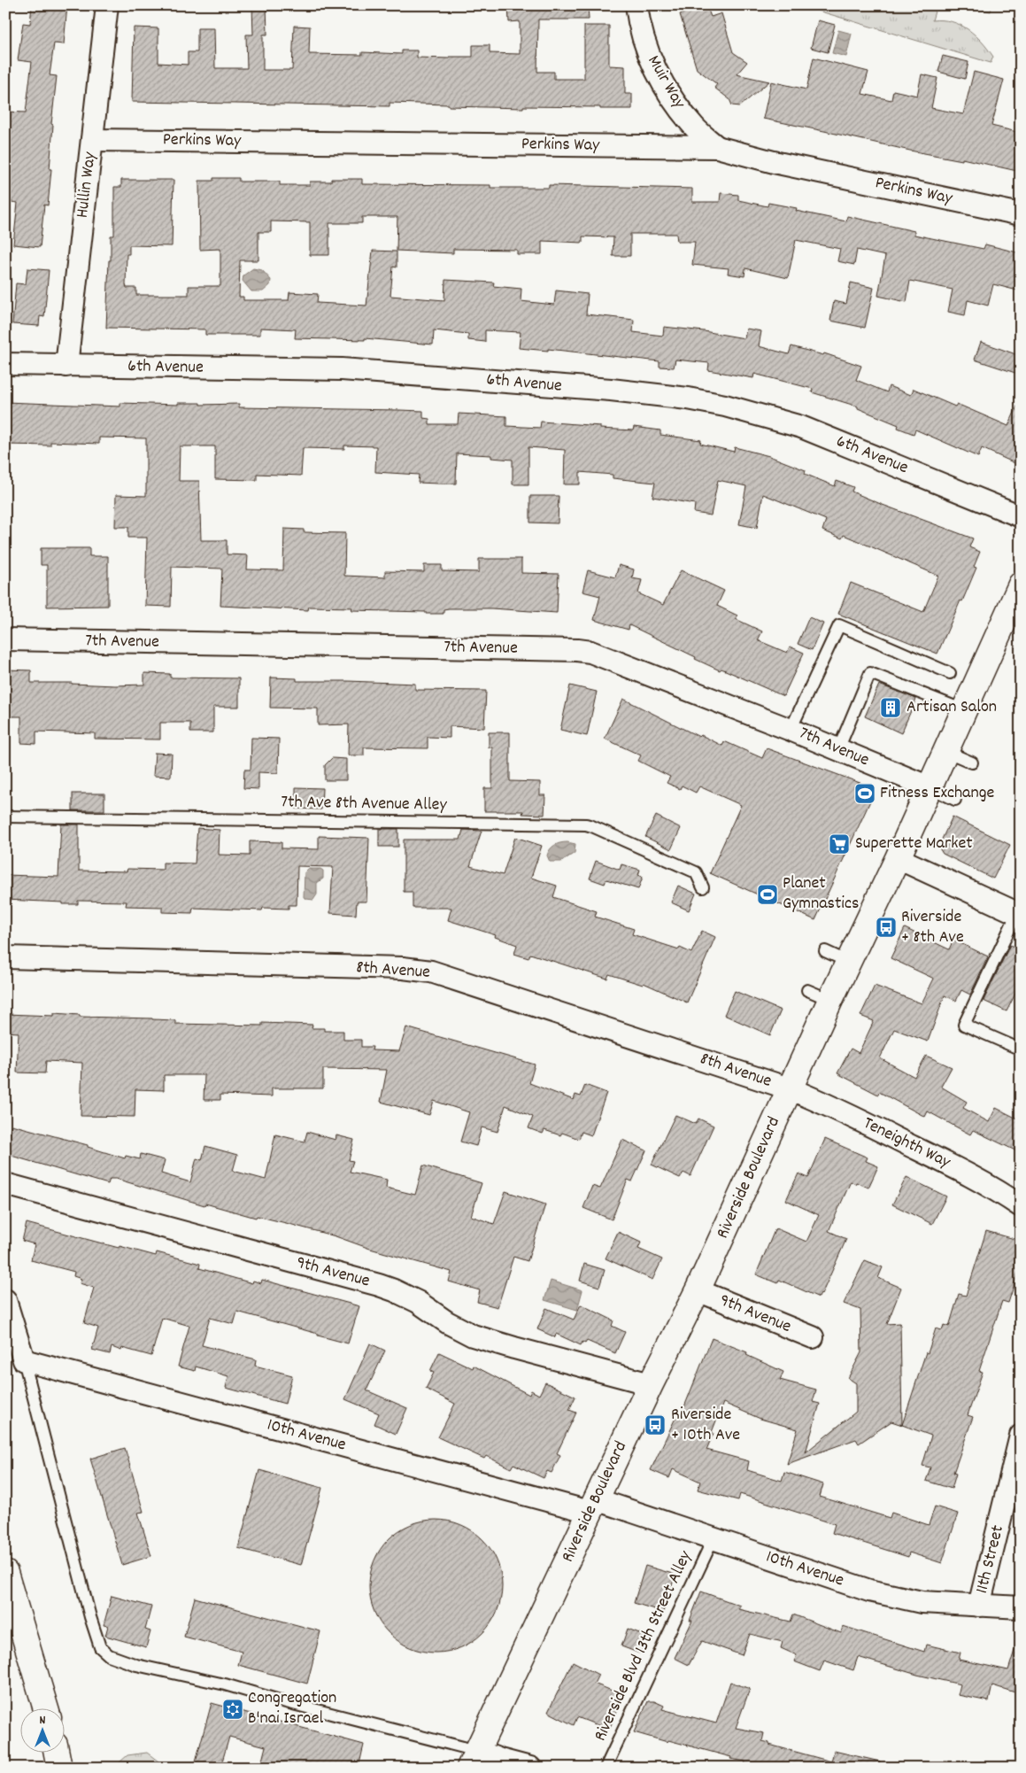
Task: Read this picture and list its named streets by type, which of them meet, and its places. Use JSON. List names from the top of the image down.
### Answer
{
  "streets": {
    "main road": ["Riverside Boulevard"],
    "street": [
      "Muir Way",
      "Perkins Way",
      "Hullin Way",
      "6th Avenue",
      "7th Avenue",
      "8th Avenue",
      "Teneighth Way",
      "9th Avenue",
      "10th Avenue",
      "11th Street"
    ],
    "lane": ["7th Ave 8th Avenue Alley", "Riverside Blvd 13th Street Alley"]
  },
  "crossings": [
    ["Muir Way", "Perkins Way"],
    ["Perkins Way", "Hullin Way"],
    ["Hullin Way", "6th Avenue"],
    ["7th Avenue", "Riverside Boulevard"],
    ["8th Avenue", "Teneighth Way"],
    ["8th Avenue", "Riverside Boulevard"],
    ["Teneighth Way", "Riverside Boulevard"],
    ["Riverside Boulevard", "9th Avenue"],
    ["Riverside Boulevard", "10th Avenue"],
    ["10th Avenue", "11th Street"],
    ["10th Avenue", "Riverside Blvd 13th Street Alley"]
  ],
  "places": {
    "building": ["Artisan Salon"],
    "sports": ["Fitness Exchange", "Planet Gymnastics"],
    "supermarket": ["Superette Market"],
    "bus stop": ["Riverside + 8th Ave", "Riverside + 10th Ave"],
    "synagogue": ["Congregation B'nai Israel"]
  },
  "north": "top"
}
